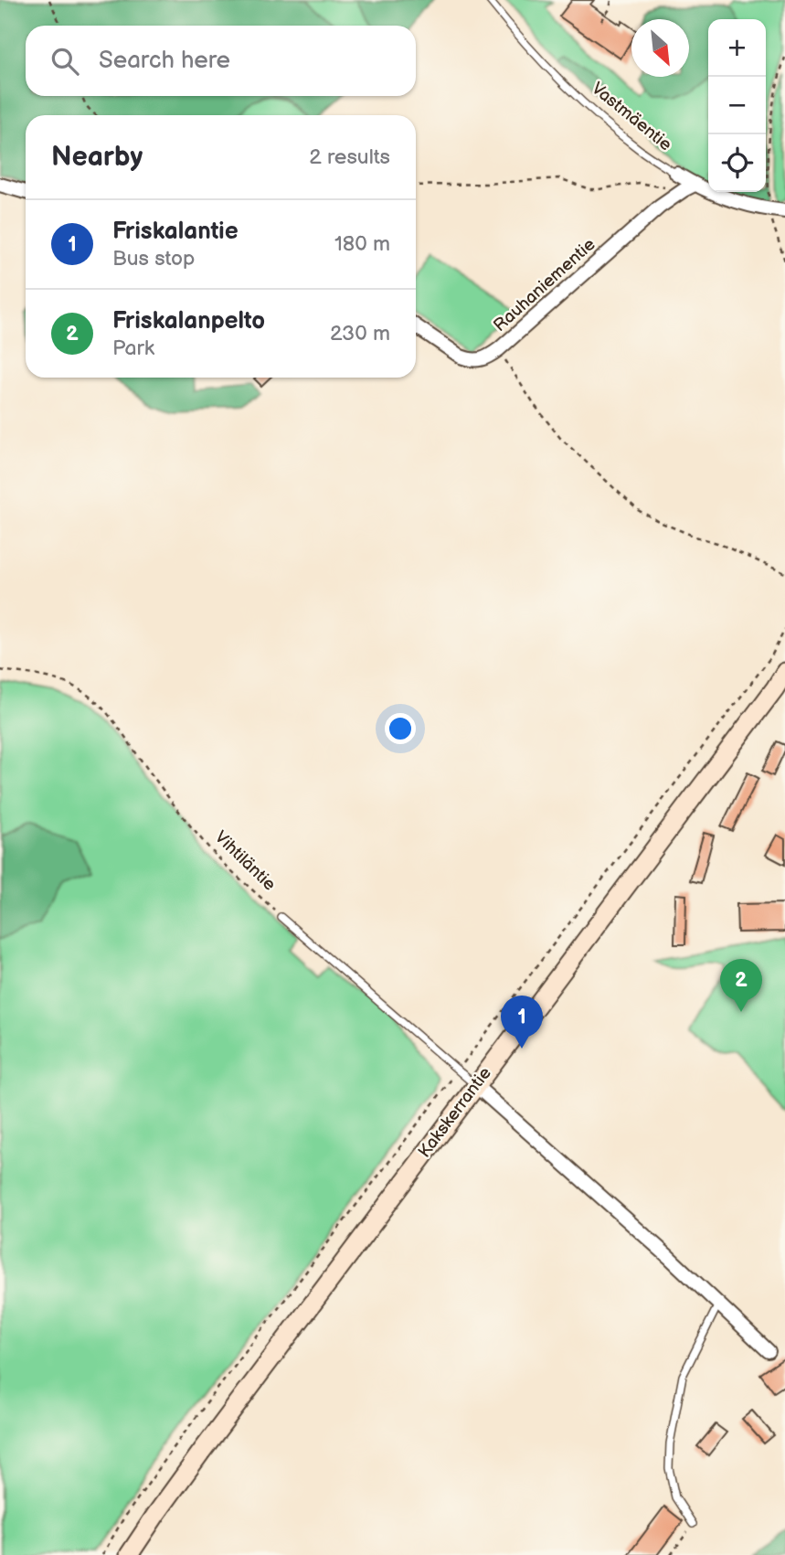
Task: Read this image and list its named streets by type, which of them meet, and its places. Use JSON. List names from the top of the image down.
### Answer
{
  "streets": {
    "main road": ["Kakskerrantie"],
    "street": ["Vastmäentie", "Rauhaniementie"],
    "lane": ["Vihtiläntie"]
  },
  "crossings": [
    ["Vastmäentie", "Rauhaniementie"],
    ["Vihtiläntie", "Kakskerrantie"]
  ],
  "north": "bottom right",
  "page": {
    "map_buttons": ["+", "−"],
    "search": "Search here",
    "heading": ["Nearby", "2 results"],
    "list": [
      {
        "mark": "1",
        "name": "Friskalantie",
        "note": "Bus stop",
        "value": "180 m"
      },
      {
        "mark": "2",
        "name": "Friskalanpelto",
        "note": "Park",
        "value": "230 m"
      }
    ],
    "pins": ["2", "1"]
  }
}
